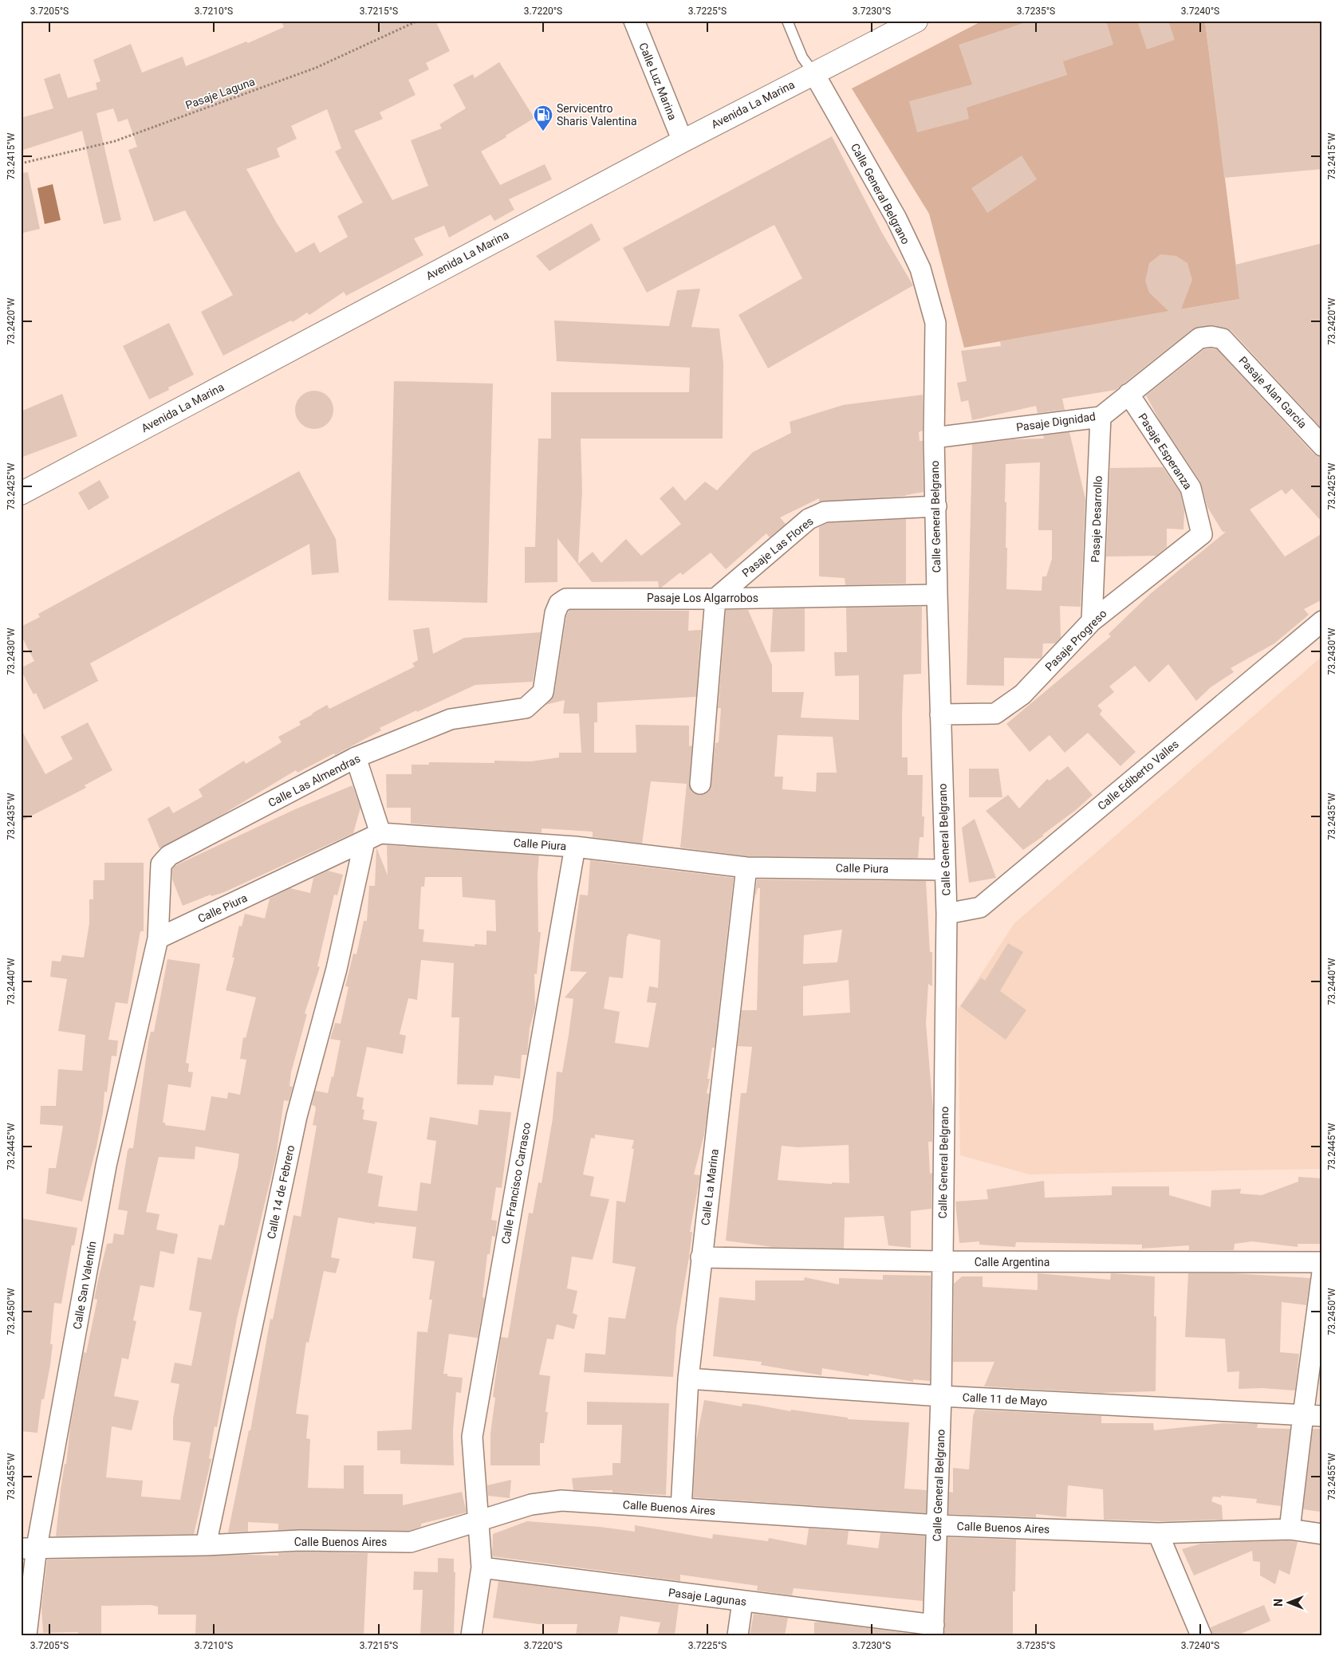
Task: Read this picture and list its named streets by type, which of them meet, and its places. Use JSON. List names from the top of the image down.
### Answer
{
  "streets": {
    "main road": ["Avenida La Marina"],
    "street": [
      "Calle Luz Marina",
      "Calle General Belgrano",
      "Pasaje Alan García",
      "Pasaje Dignidad",
      "Pasaje Esperanza",
      "Pasaje Desarrollo",
      "Pasaje Las Flores",
      "Pasaje Los Algarrobos",
      "Pasaje Progreso",
      "Calle Ediberto Valles",
      "Calle Las Almendras",
      "Calle Piura",
      "Calle Francisco Carrasco",
      "Calle La Marina",
      "Calle 14 de Febrero",
      "Calle Argentina",
      "Calle San Valentín",
      "Calle 11 de Mayo",
      "Calle Buenos Aires",
      "Pasaje Lagunas"
    ],
    "path": ["Pasaje Laguna"]
  },
  "crossings": [
    ["Calle Luz Marina", "Avenida La Marina"],
    ["Avenida La Marina", "Calle General Belgrano"],
    ["Calle General Belgrano", "Pasaje Dignidad"],
    ["Calle General Belgrano", "Pasaje Las Flores"],
    ["Calle General Belgrano", "Pasaje Los Algarrobos"],
    ["Calle General Belgrano", "Pasaje Progreso"],
    ["Calle General Belgrano", "Calle Ediberto Valles"],
    ["Calle General Belgrano", "Calle Piura"],
    ["Calle General Belgrano", "Calle Argentina"],
    ["Calle General Belgrano", "Calle 11 de Mayo"],
    ["Calle General Belgrano", "Calle Buenos Aires"],
    ["Calle General Belgrano", "Pasaje Lagunas"],
    ["Pasaje Alan García", "Pasaje Dignidad"],
    ["Pasaje Dignidad", "Pasaje Esperanza"],
    ["Pasaje Dignidad", "Pasaje Desarrollo"],
    ["Pasaje Esperanza", "Pasaje Progreso"],
    ["Pasaje Desarrollo", "Pasaje Progreso"],
    ["Pasaje Las Flores", "Pasaje Los Algarrobos"],
    ["Pasaje Los Algarrobos", "Calle Las Almendras"],
    ["Calle Las Almendras", "Calle Piura"],
    ["Calle Las Almendras", "Calle San Valentín"],
    ["Calle Piura", "Calle Francisco Carrasco"],
    ["Calle Piura", "Calle La Marina"],
    ["Calle Piura", "Calle 14 de Febrero"],
    ["Calle Piura", "Calle San Valentín"],
    ["Calle Francisco Carrasco", "Calle Buenos Aires"],
    ["Calle Francisco Carrasco", "Pasaje Lagunas"],
    ["Calle La Marina", "Calle Argentina"],
    ["Calle La Marina", "Calle 11 de Mayo"],
    ["Calle La Marina", "Calle Buenos Aires"],
    ["Calle 14 de Febrero", "Calle Buenos Aires"],
    ["Calle San Valentín", "Calle Buenos Aires"]
  ],
  "places": {
    "fuel station": ["Servicentro Sharis Valentina"]
  },
  "north": "left",
  "coordinates": [
    "3.7205°S",
    "3.7210°S",
    "3.7215°S",
    "3.7220°S",
    "3.7225°S",
    "3.7230°S",
    "3.7235°S",
    "3.7240°S",
    "73.2415°W",
    "73.2420°W",
    "73.2425°W",
    "73.2430°W",
    "73.2435°W",
    "73.2440°W",
    "73.2445°W",
    "73.2450°W",
    "73.2455°W"
  ]
}
